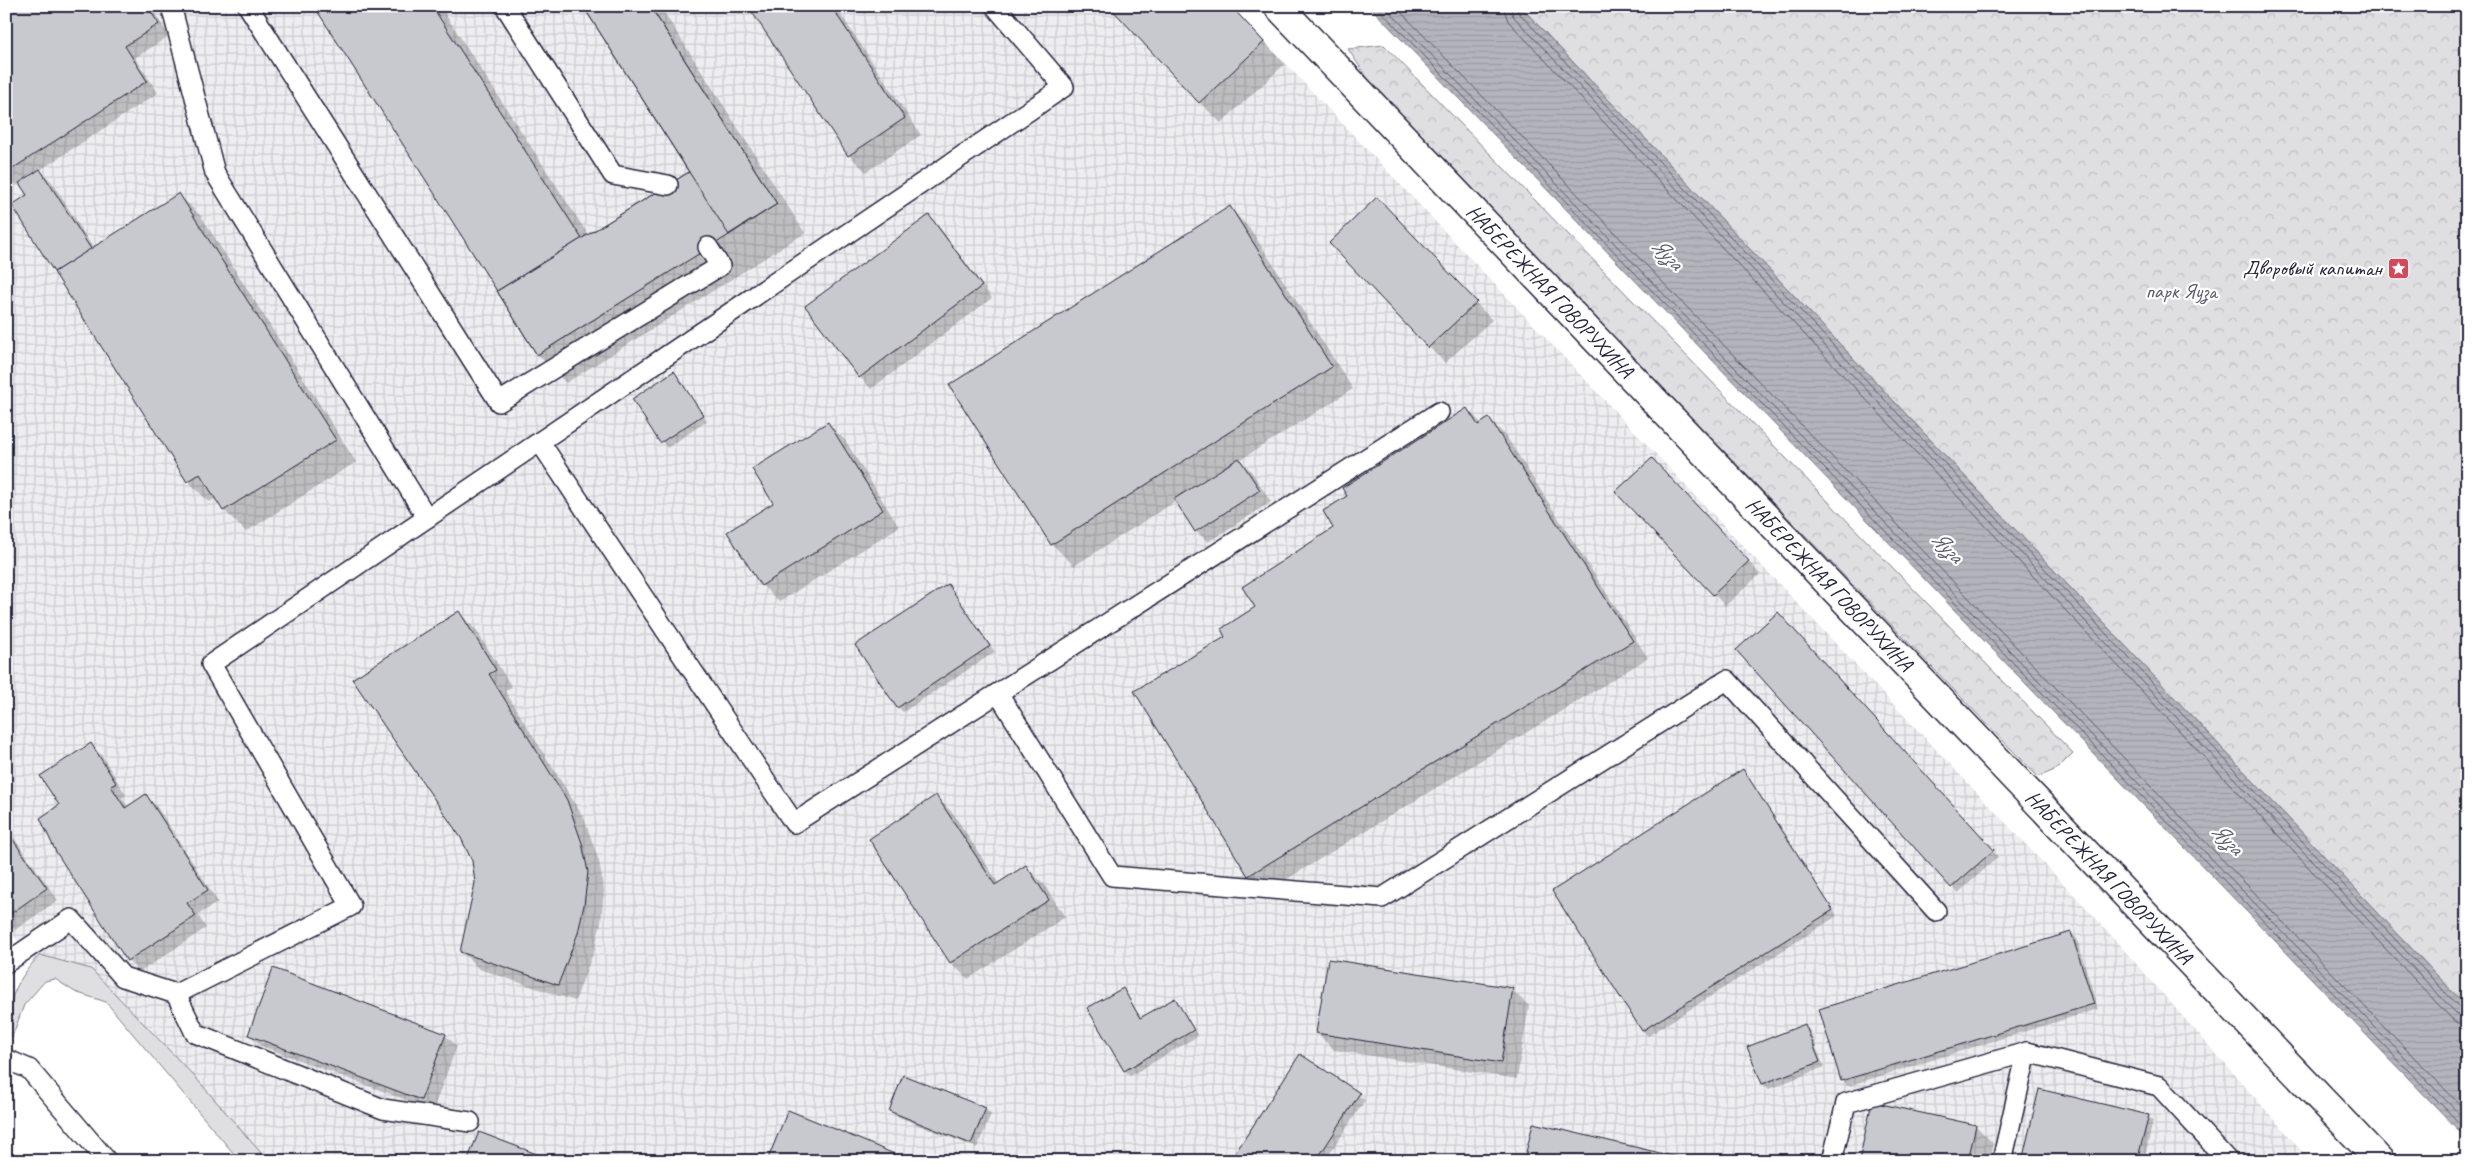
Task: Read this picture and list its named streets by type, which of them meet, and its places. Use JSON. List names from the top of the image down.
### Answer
{
  "streets": {
    "street": ["НАБЕРЕЖНАЯ ГОВОРУХИНА"]
  },
  "water": ["Яуза"],
  "parks": ["парк Яуза"],
  "places": {
    "place": ["Дворовый капитан"]
  }
}
